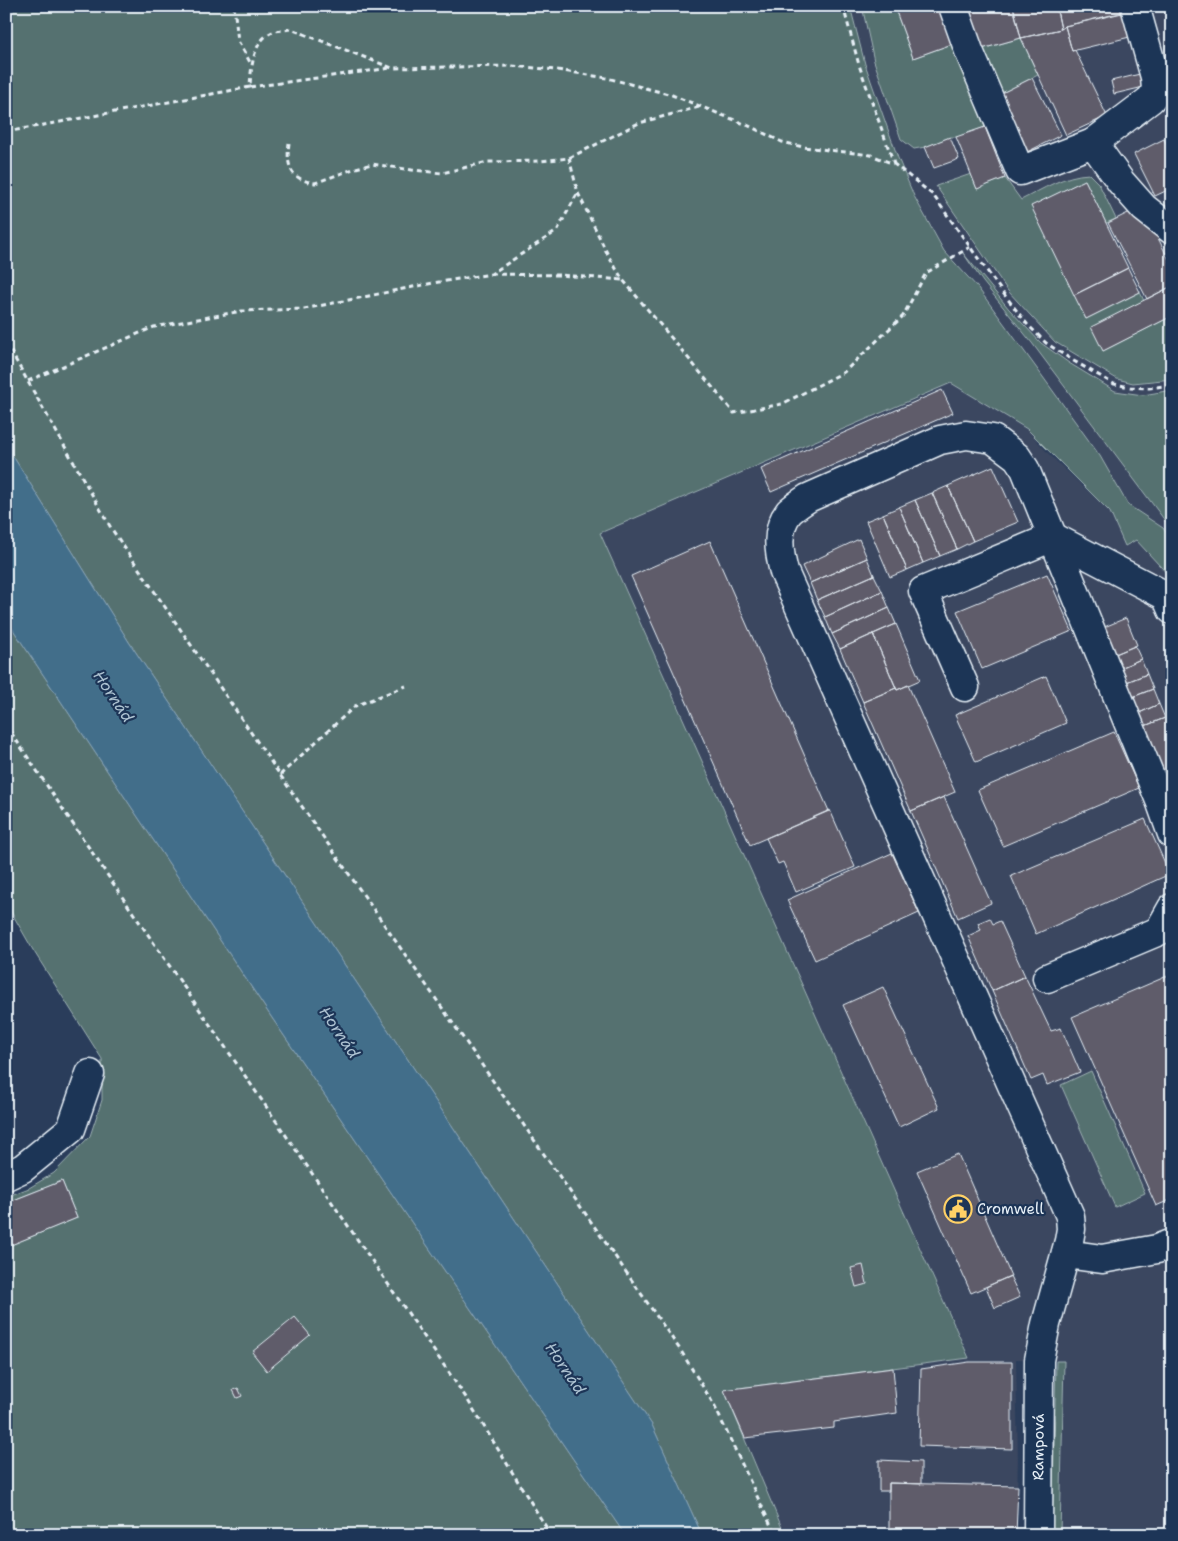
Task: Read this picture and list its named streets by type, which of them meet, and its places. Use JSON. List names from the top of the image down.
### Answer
{
  "streets": {
    "street": ["Rampová"]
  },
  "water": ["Hornád"],
  "places": {
    "public building": ["Cromwell"]
  }
}
